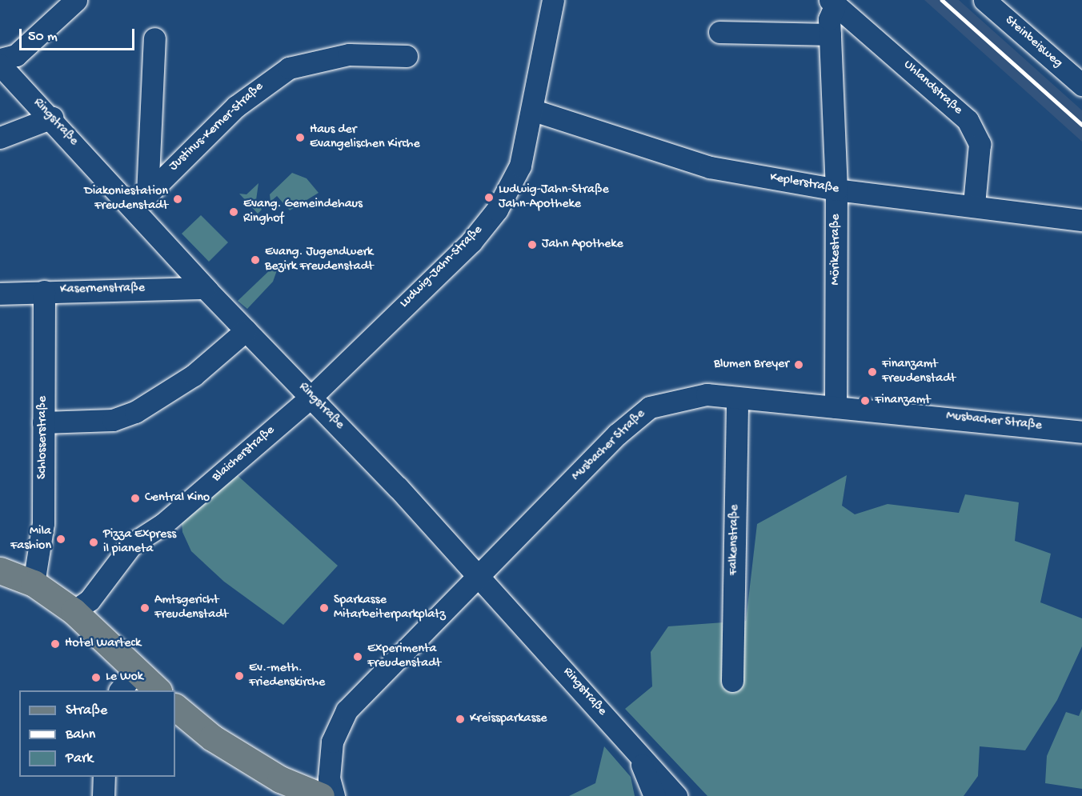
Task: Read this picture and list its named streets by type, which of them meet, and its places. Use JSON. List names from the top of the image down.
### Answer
{
  "streets": {
    "street": [
      "Steinbeisweg",
      "Uhlandstraße",
      "Ringstraße",
      "Justinus-Kerner-Straße",
      "Keplerstraße",
      "Mörikestraße",
      "Ludwig-Jahn-Straße",
      "Kasernenstraße",
      "Musbacher Straße",
      "Schlosserstraße",
      "Blaicherstraße",
      "Falkenstraße"
    ]
  },
  "crossings": [
    ["Uhlandstraße", "Keplerstraße"],
    ["Uhlandstraße", "Mörikestraße"],
    ["Ringstraße", "Justinus-Kerner-Straße"],
    ["Ringstraße", "Ludwig-Jahn-Straße"],
    ["Ringstraße", "Kasernenstraße"],
    ["Ringstraße", "Musbacher Straße"],
    ["Ringstraße", "Blaicherstraße"],
    ["Keplerstraße", "Mörikestraße"],
    ["Keplerstraße", "Ludwig-Jahn-Straße"],
    ["Mörikestraße", "Musbacher Straße"],
    ["Ludwig-Jahn-Straße", "Blaicherstraße"],
    ["Kasernenstraße", "Schlosserstraße"],
    ["Musbacher Straße", "Falkenstraße"]
  ],
  "places": [
    "Haus der Evangelischen Kirche",
    "Ludwig-Jahn-Straße Jahn-Apotheke",
    "Diakoniestation Freudenstadt",
    "Evang. Gemeindehaus Ringhof",
    "Jahn Apotheke",
    "Evang. Jugendwerk Bezirk Freudenstadt",
    "Blumen Breyer",
    "Finanzamt Freudenstadt",
    "Finanzamt",
    "Central Kino",
    "Mila Fashion",
    "Pizza Express il pianeta",
    "Amtsgericht Freudenstadt",
    "Sparkasse Mitarbeiterparkplatz",
    "Hotel Warteck",
    "Experimenta Freudenstadt",
    "Ev.-meth. Friedenskirche",
    "Le Wok",
    "Kreissparkasse"
  ],
  "legend": ["Straße", "Bahn", "Park"],
  "scale_bar": "50 m"
}
